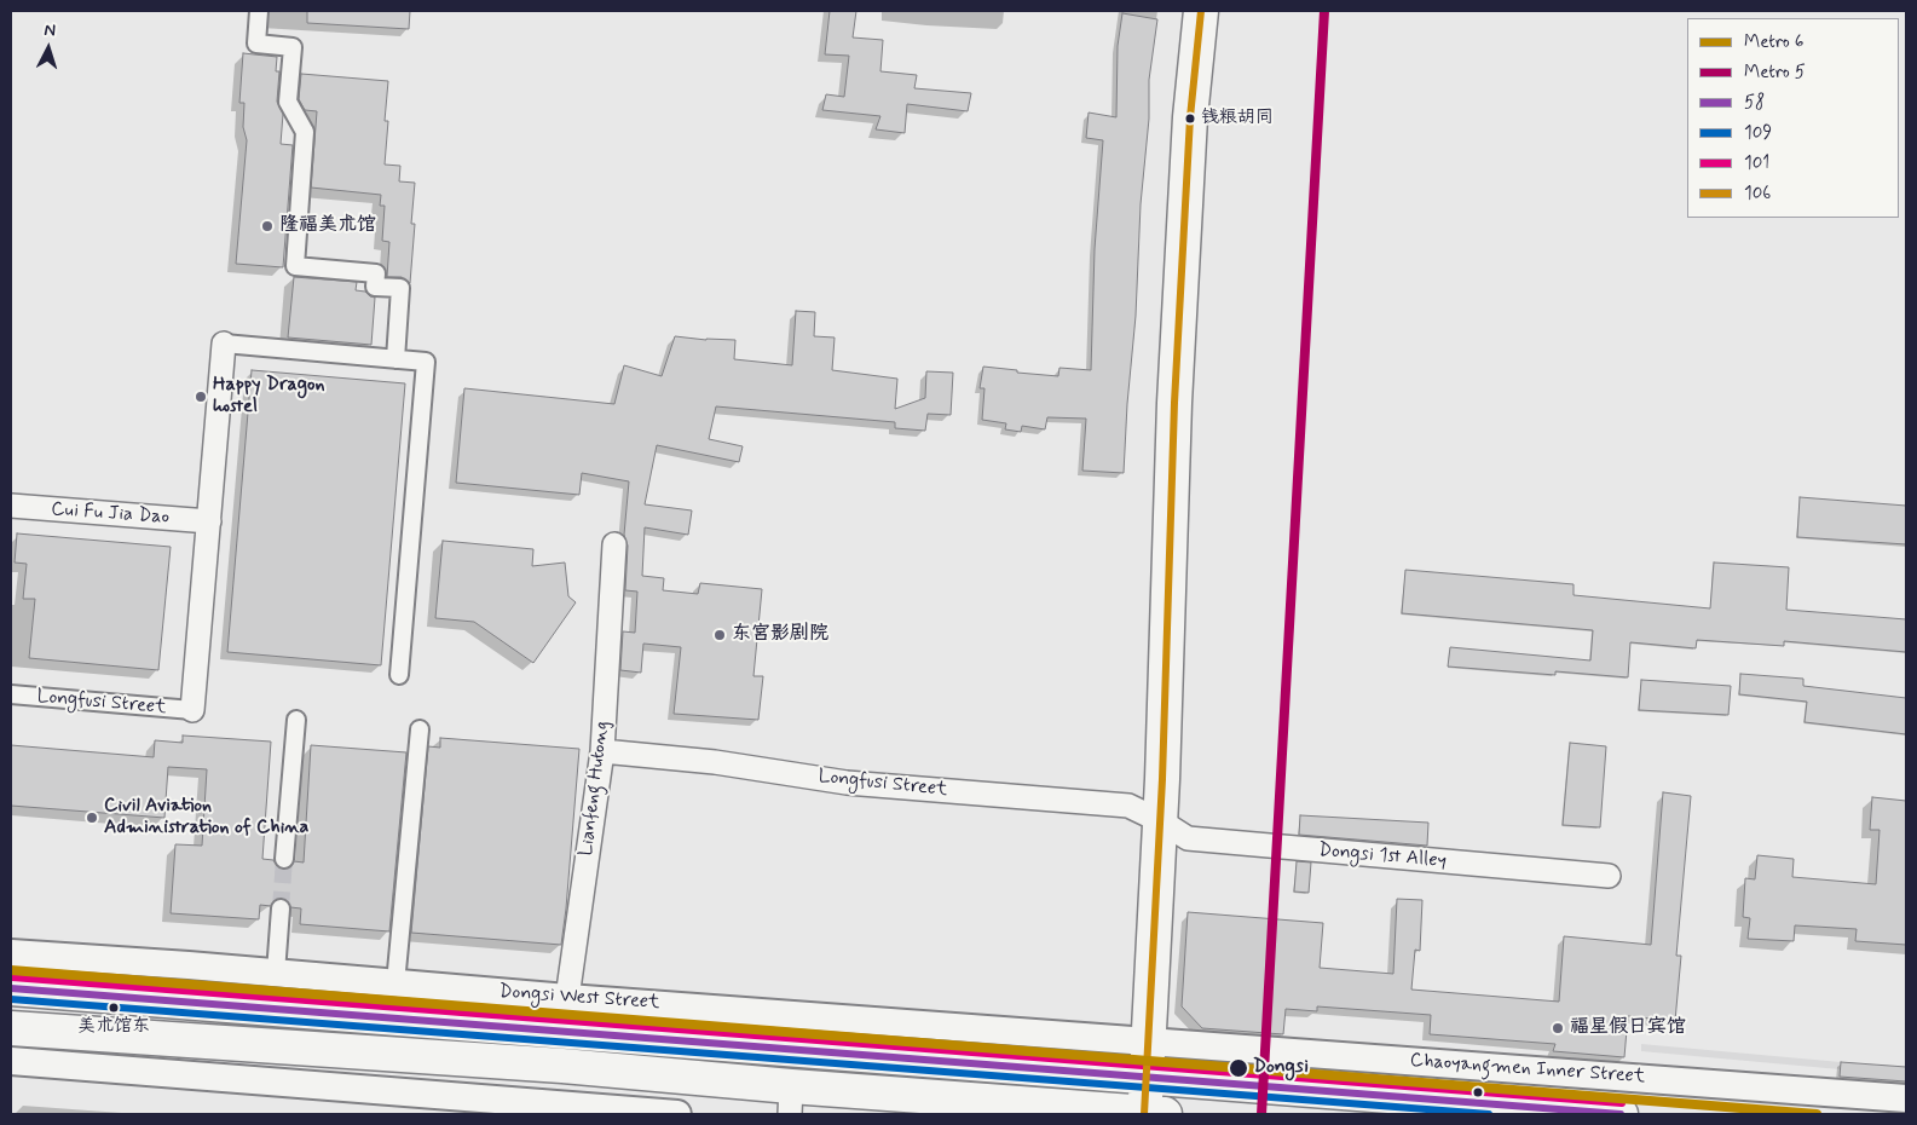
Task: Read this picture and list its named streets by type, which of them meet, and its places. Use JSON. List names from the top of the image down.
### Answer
{
  "streets": {
    "main road": ["Chaoyangmen Inner Street"],
    "street": [
      "Cui Fu Jia Dao",
      "Longfusi Street",
      "Lianfeng Hutong",
      "Dongsi 1st Alley",
      "Dongsi West Street"
    ]
  },
  "crossings": [
    ["Longfusi Street", "Lianfeng Hutong"],
    ["Longfusi Street", "Dongsi 1st Alley"],
    ["Lianfeng Hutong", "Dongsi West Street"],
    ["Lianfeng Hutong", "Chaoyangmen Inner Street"],
    ["Dongsi West Street", "Chaoyangmen Inner Street"]
  ],
  "places": [
    "钱粮胡同",
    "隆福美术馆",
    "Happy Dragon hostel",
    "东宫影剧院",
    "Civil Aviation Administration of China",
    "美术馆东",
    "福星假日宾馆",
    "Dongsi"
  ],
  "lines": [
    "metro line 5",
    "transit line 106",
    "metro line 6",
    "transit line 101",
    "transit line 58",
    "transit line 109"
  ],
  "legend": [
    "Metro 6",
    "Metro 5",
    "58",
    "109",
    "101",
    "106"
  ],
  "north": "top"
}
